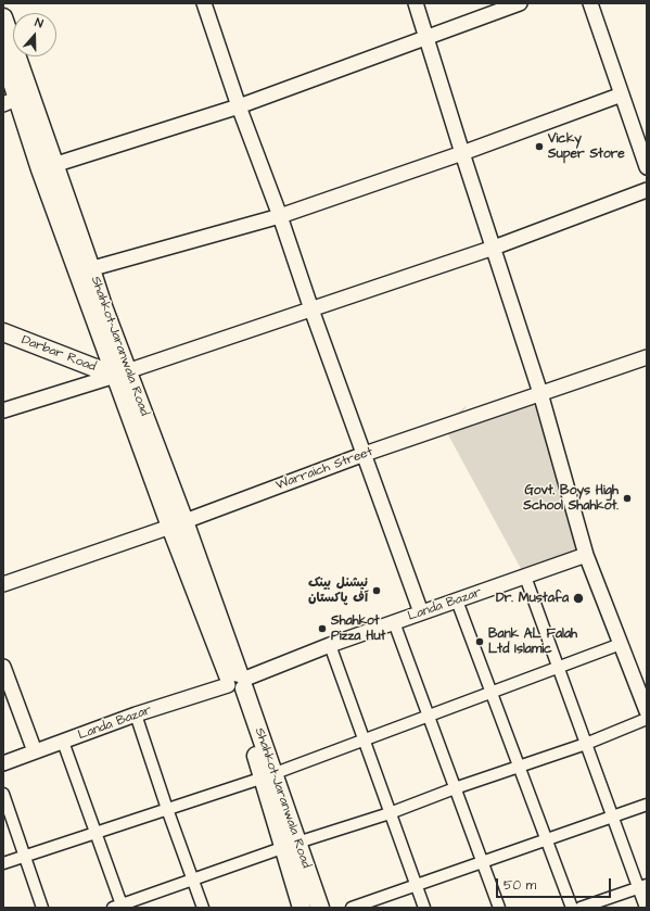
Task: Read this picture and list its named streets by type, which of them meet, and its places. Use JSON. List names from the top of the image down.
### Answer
{
  "streets": {
    "street": [
      "Shahkot-Jaranwala Road",
      "Darbar Road",
      "Warraich Street",
      "Landa Bazar"
    ]
  },
  "crossings": [
    ["Shahkot-Jaranwala Road", "Darbar Road"],
    ["Shahkot-Jaranwala Road", "Warraich Street"],
    ["Shahkot-Jaranwala Road", "Landa Bazar"]
  ],
  "places": [
    "Vicky Super Store",
    "Govt. Boys High School Shahkot.",
    "نیشنل بینک آف پاکستان",
    "Dr. Mustafa",
    "Shahkot Pizza Hut",
    "Bank AL Falah Ltd Islamic"
  ],
  "scale_bar": "50 m",
  "north": "top"
}
